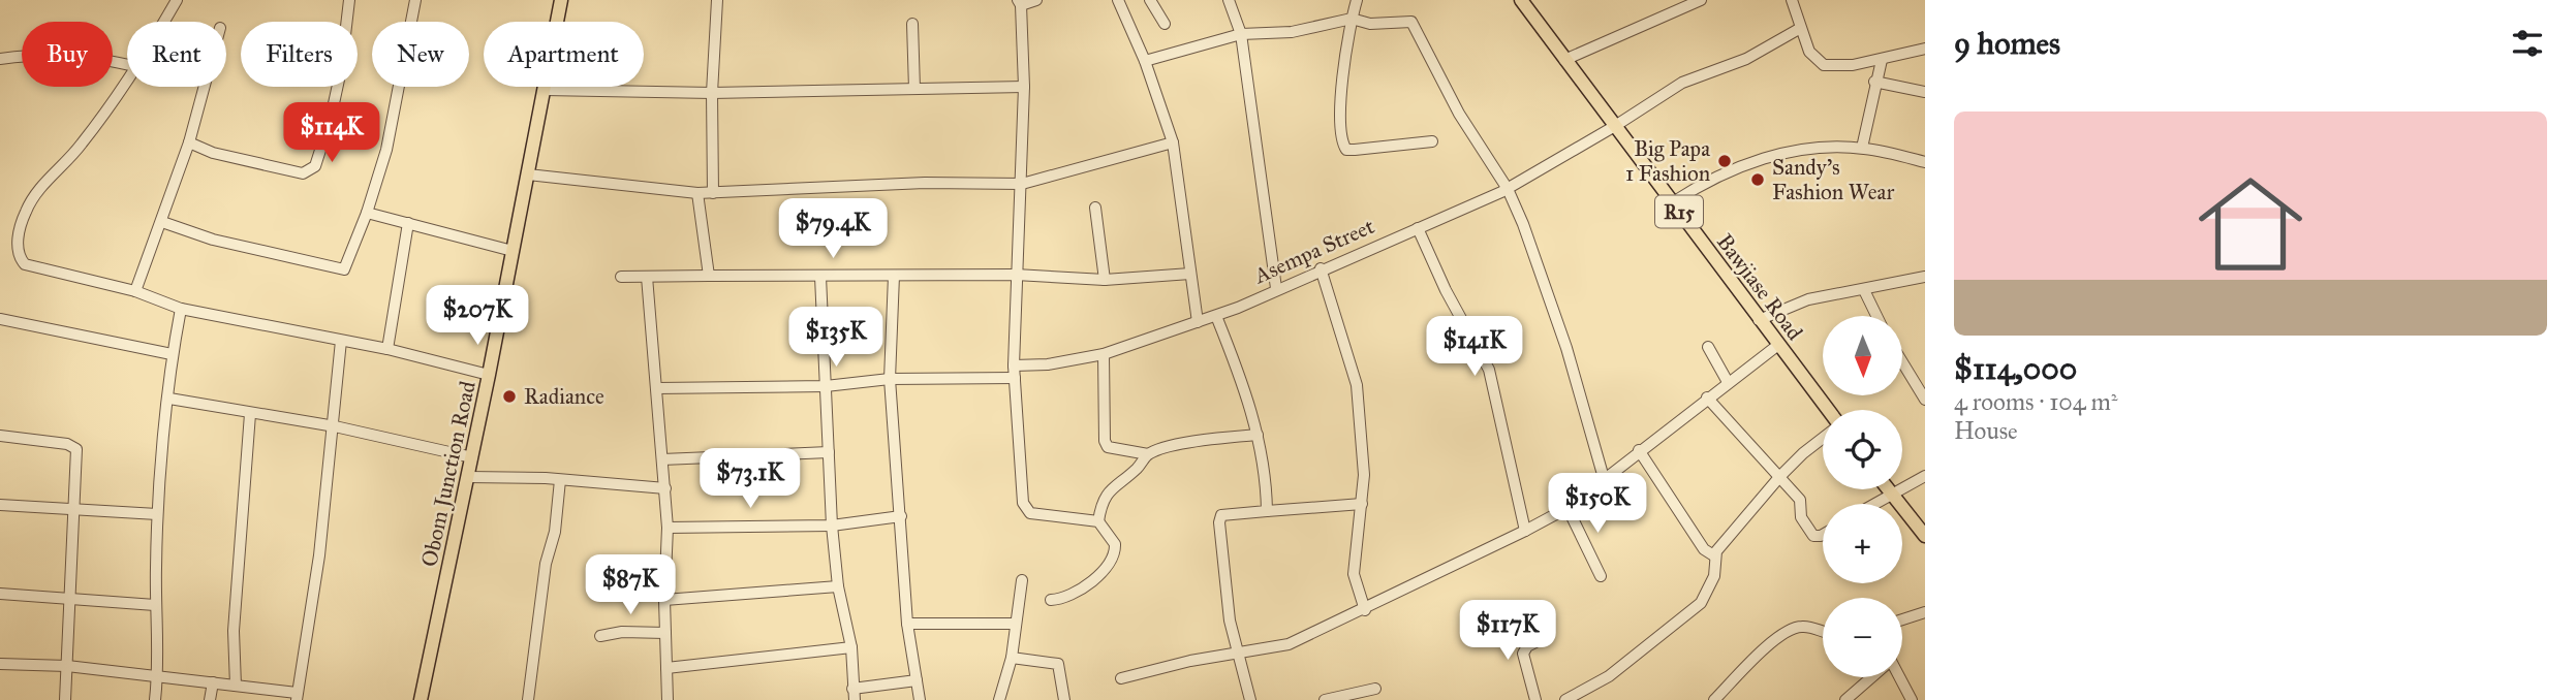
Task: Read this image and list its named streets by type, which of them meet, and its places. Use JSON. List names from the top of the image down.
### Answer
{
  "streets": {
    "main road": ["R15", "Bawjiase Road", "Obom Junction Road"],
    "street": ["Asempa Street"]
  },
  "crossings": [
    ["Asempa Street", "Bawjiase Road"]
  ],
  "places": ["Big Papa 1 Fashion", "Sandy's Fashion Wear", "Radiance"],
  "north": "bottom",
  "page": {
    "heading": "9 homes",
    "chip": [
      "Buy",
      "Rent",
      "Filters",
      "New",
      "Apartment"
    ],
    "list": [
      {
        "name": "$114,000",
        "note": "4 rooms · 104 m² · House"
      }
    ],
    "price": [
      "$114K",
      "$79.4K",
      "$207K",
      "$135K",
      "$141K",
      "$73.1K",
      "$150K",
      "$87K",
      "$117K"
    ],
    "map_buttons": ["+", "−"]
  }
}
